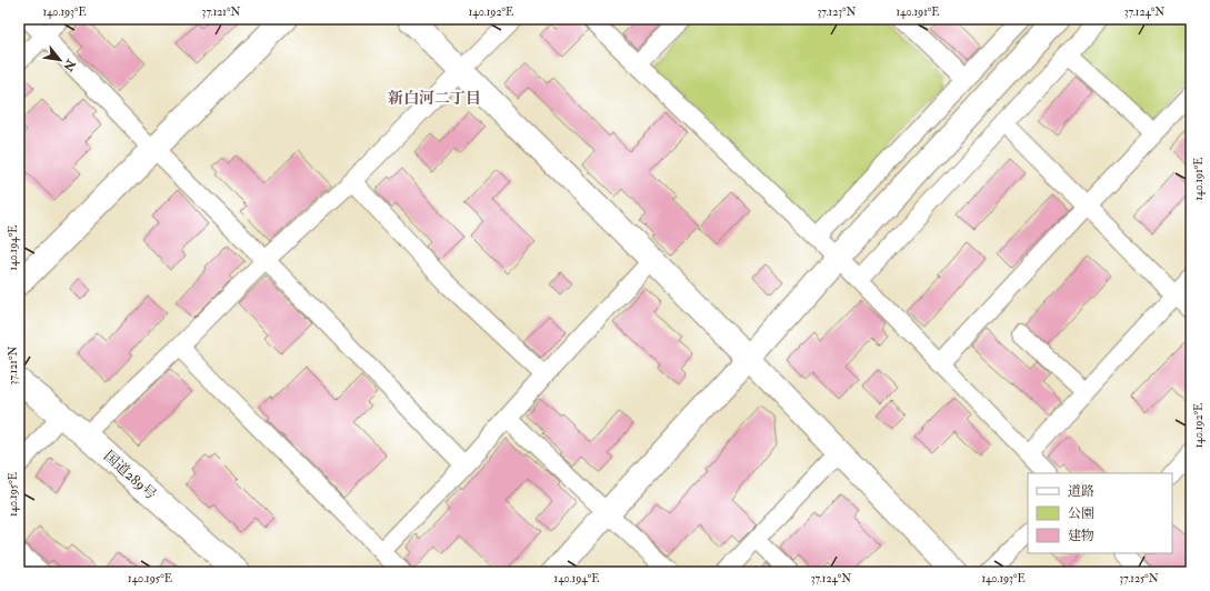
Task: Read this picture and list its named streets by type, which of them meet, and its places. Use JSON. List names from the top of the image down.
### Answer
{
  "streets": {
    "main road": ["国道289号"]
  },
  "districts": ["新白河二丁目"],
  "legend": ["道路", "公園", "建物"],
  "north": "bottom right",
  "coordinates": [
    "140.193°E",
    "37.121°N",
    "140.192°E",
    "37.123°N",
    "140.191°E",
    "37.124°N",
    "140.194°E",
    "140.195°E",
    "37.125°N"
  ]
}
